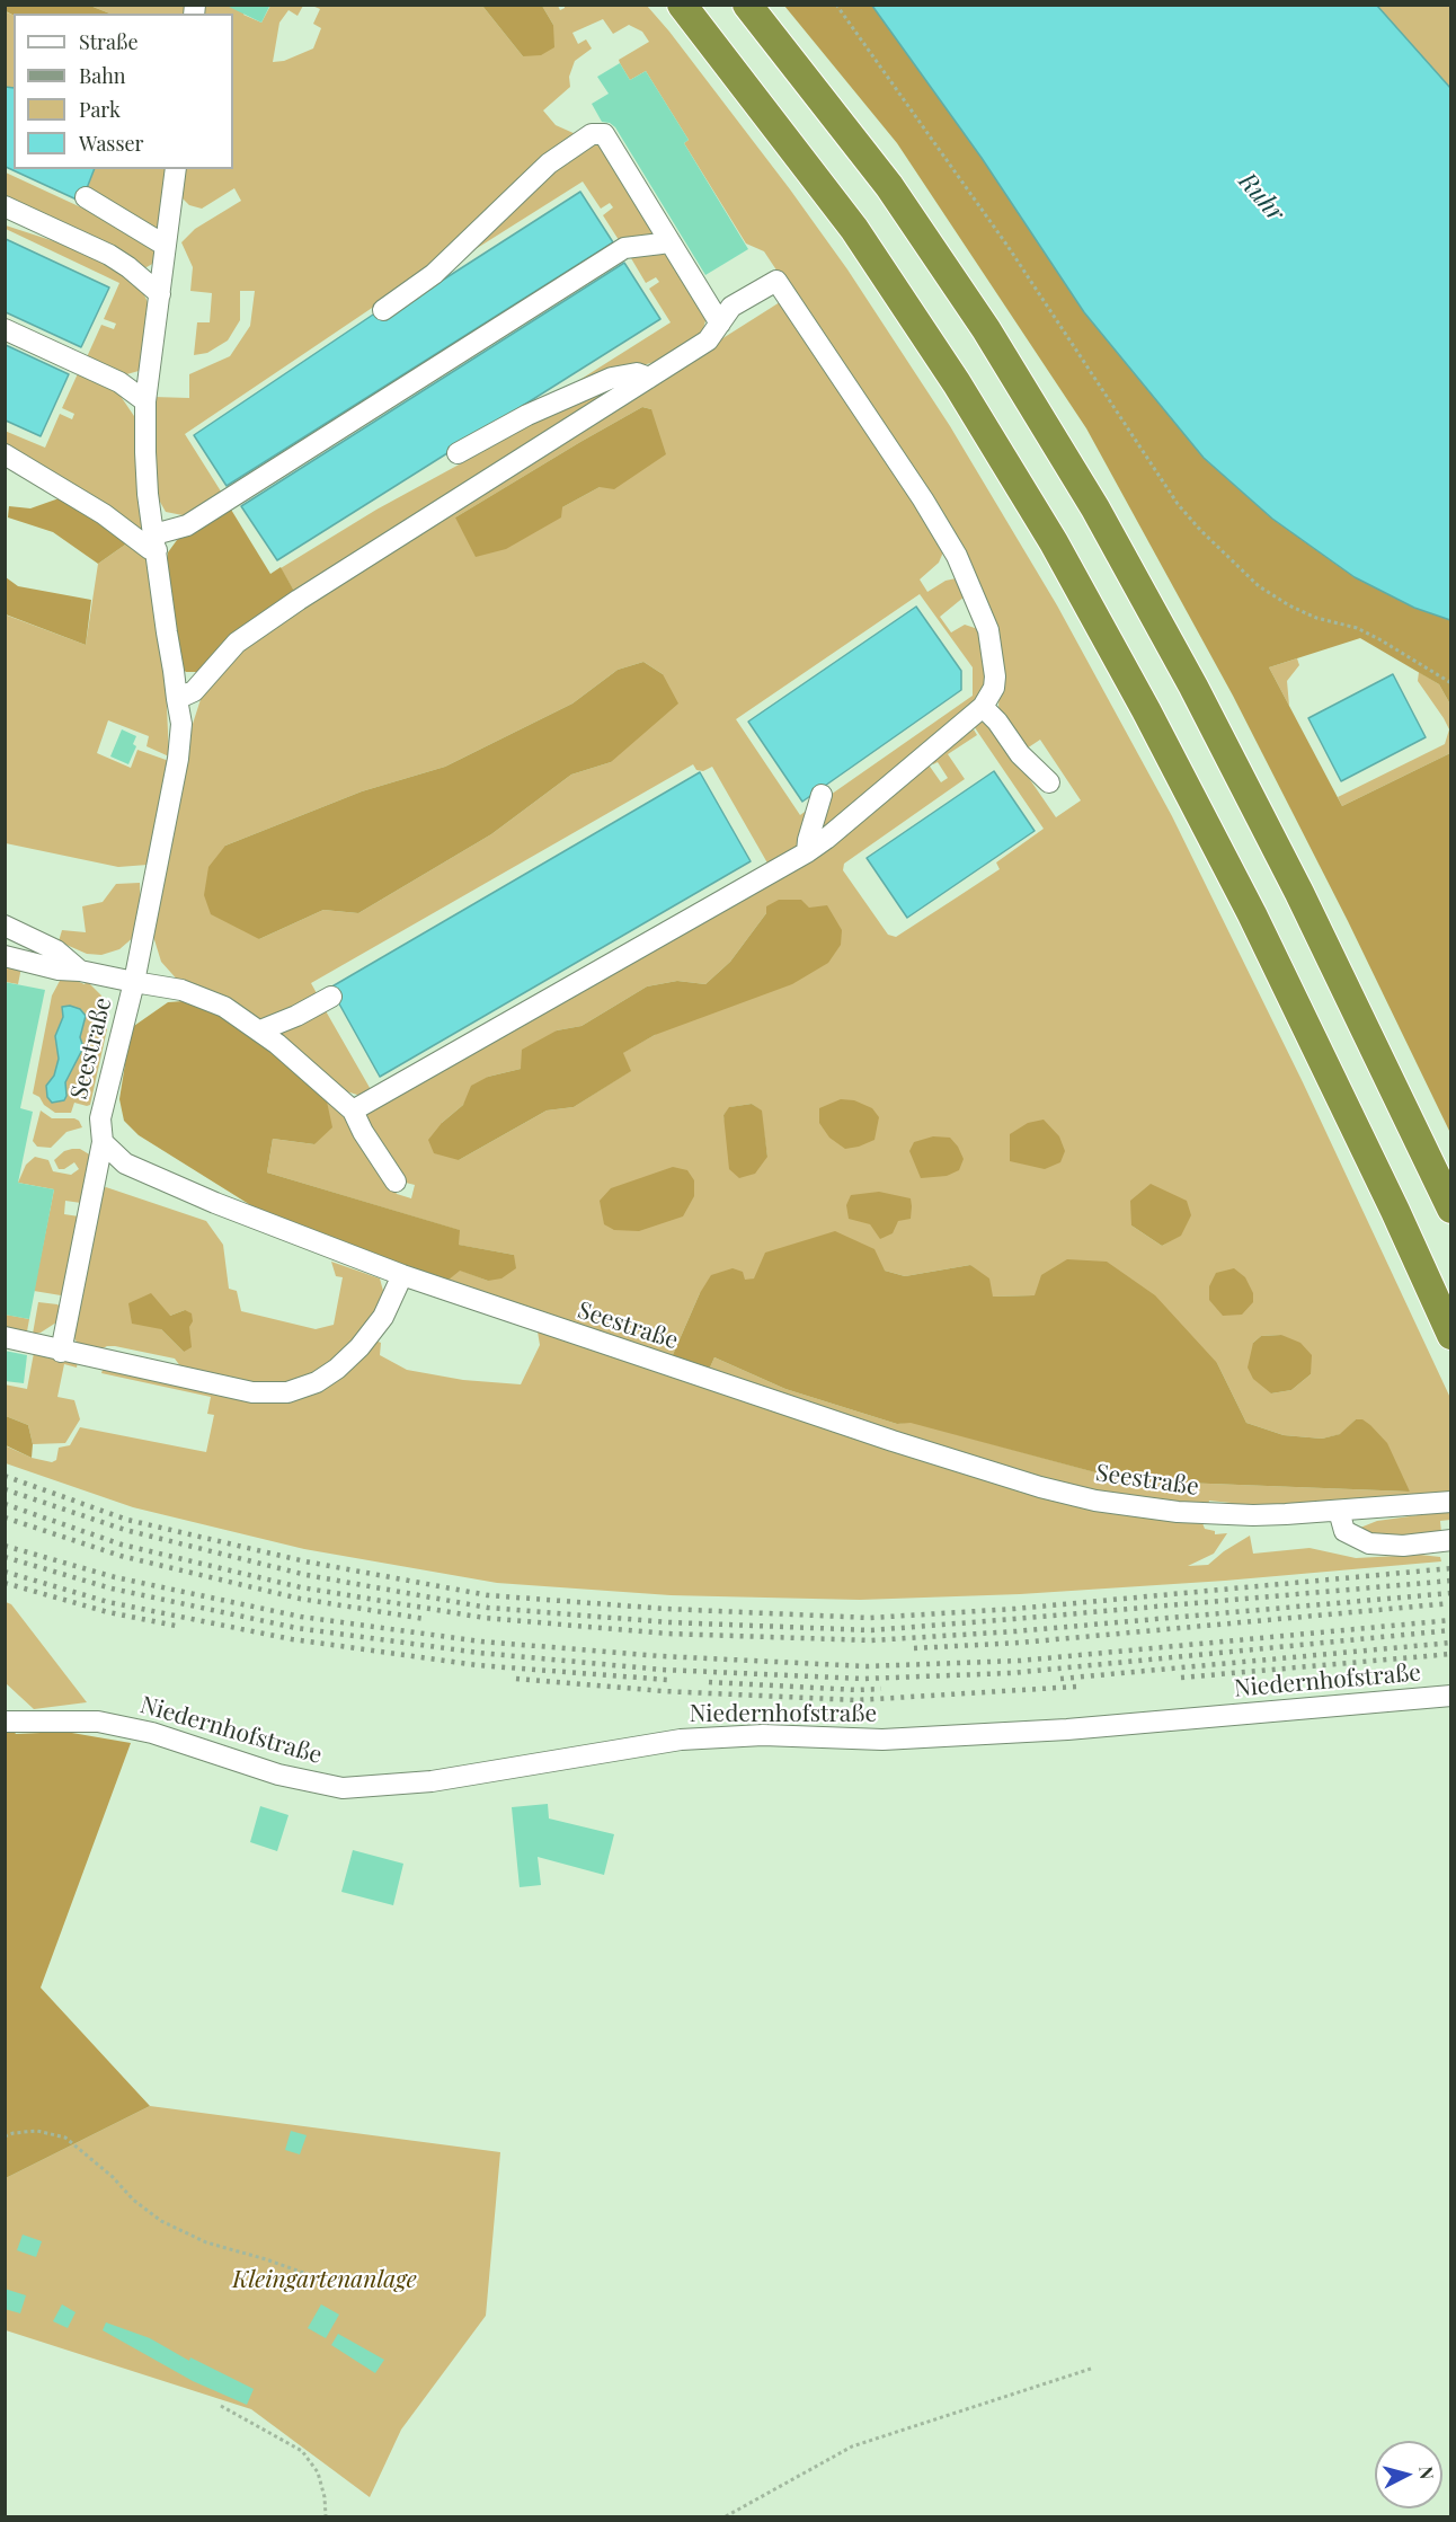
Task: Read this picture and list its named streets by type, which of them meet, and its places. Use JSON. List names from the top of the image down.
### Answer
{
  "streets": {
    "street": ["Seestraße", "Niedernhofstraße"]
  },
  "water": ["Ruhr"],
  "parks": ["Kleingartenanlage"],
  "legend": [
    "Straße",
    "Bahn",
    "Park",
    "Wasser"
  ],
  "north": "right"
}
